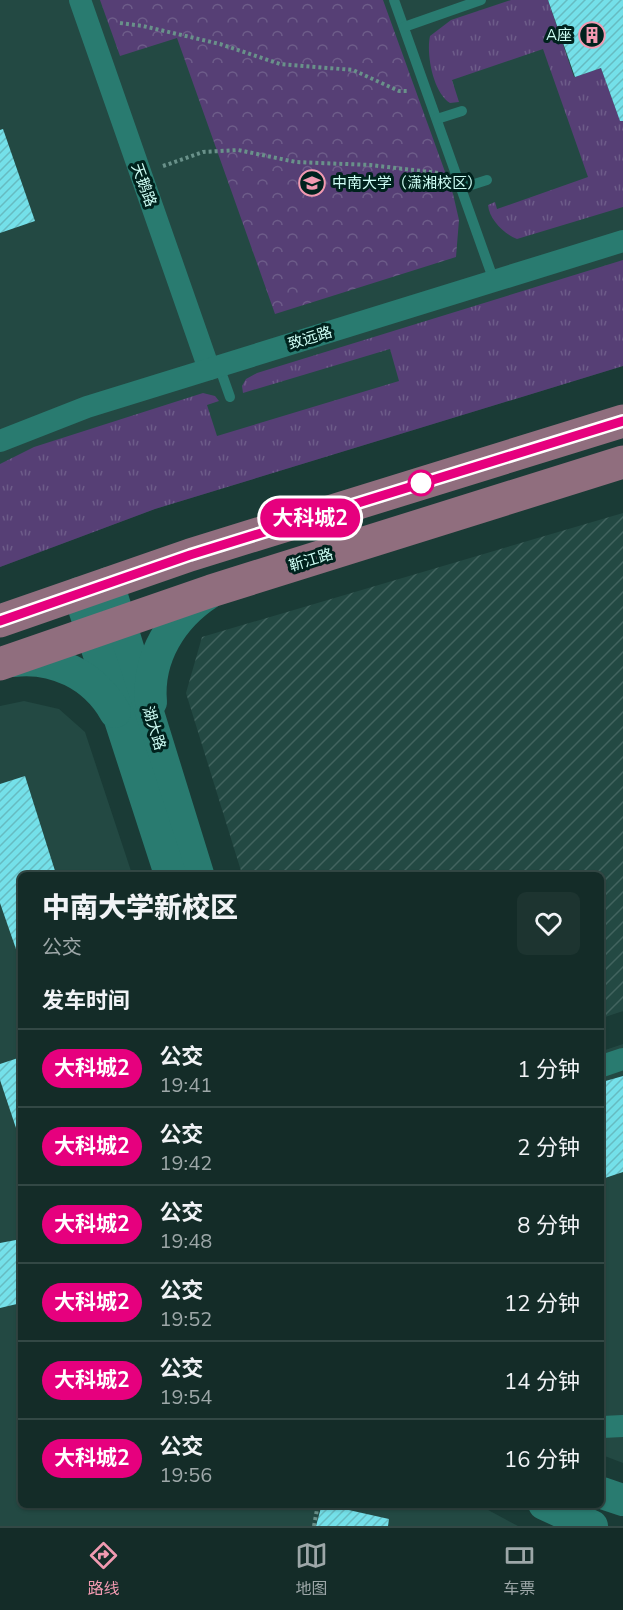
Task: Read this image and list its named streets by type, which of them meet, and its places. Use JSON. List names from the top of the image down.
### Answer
{
  "streets": {
    "main road": ["靳江路", "湖大路"],
    "street": ["天鹅路", "致远路"]
  },
  "crossings": [
    ["天鹅路", "致远路"]
  ],
  "places": {
    "building": ["A座"],
    "school or university": ["中南大学（潇湘校区）"]
  },
  "lines": ["bus line 大科城2"],
  "page": {
    "on_map": "大科城2",
    "heading": [
      ["中南大学新校区", "公交"],
      "发车时间"
    ],
    "list": [
      {
        "mark": "大科城2",
        "name": "公交",
        "note": "19:41",
        "value": "1 分钟"
      },
      {
        "mark": "大科城2",
        "name": "公交",
        "note": "19:42",
        "value": "2 分钟"
      },
      {
        "mark": "大科城2",
        "name": "公交",
        "note": "19:48",
        "value": "8 分钟"
      },
      {
        "mark": "大科城2",
        "name": "公交",
        "note": "19:52",
        "value": "12 分钟"
      },
      {
        "mark": "大科城2",
        "name": "公交",
        "note": "19:54",
        "value": "14 分钟"
      },
      {
        "mark": "大科城2",
        "name": "公交",
        "note": "19:56",
        "value": "16 分钟"
      }
    ],
    "tabs": ["路线", "地图", "车票"]
  }
}
